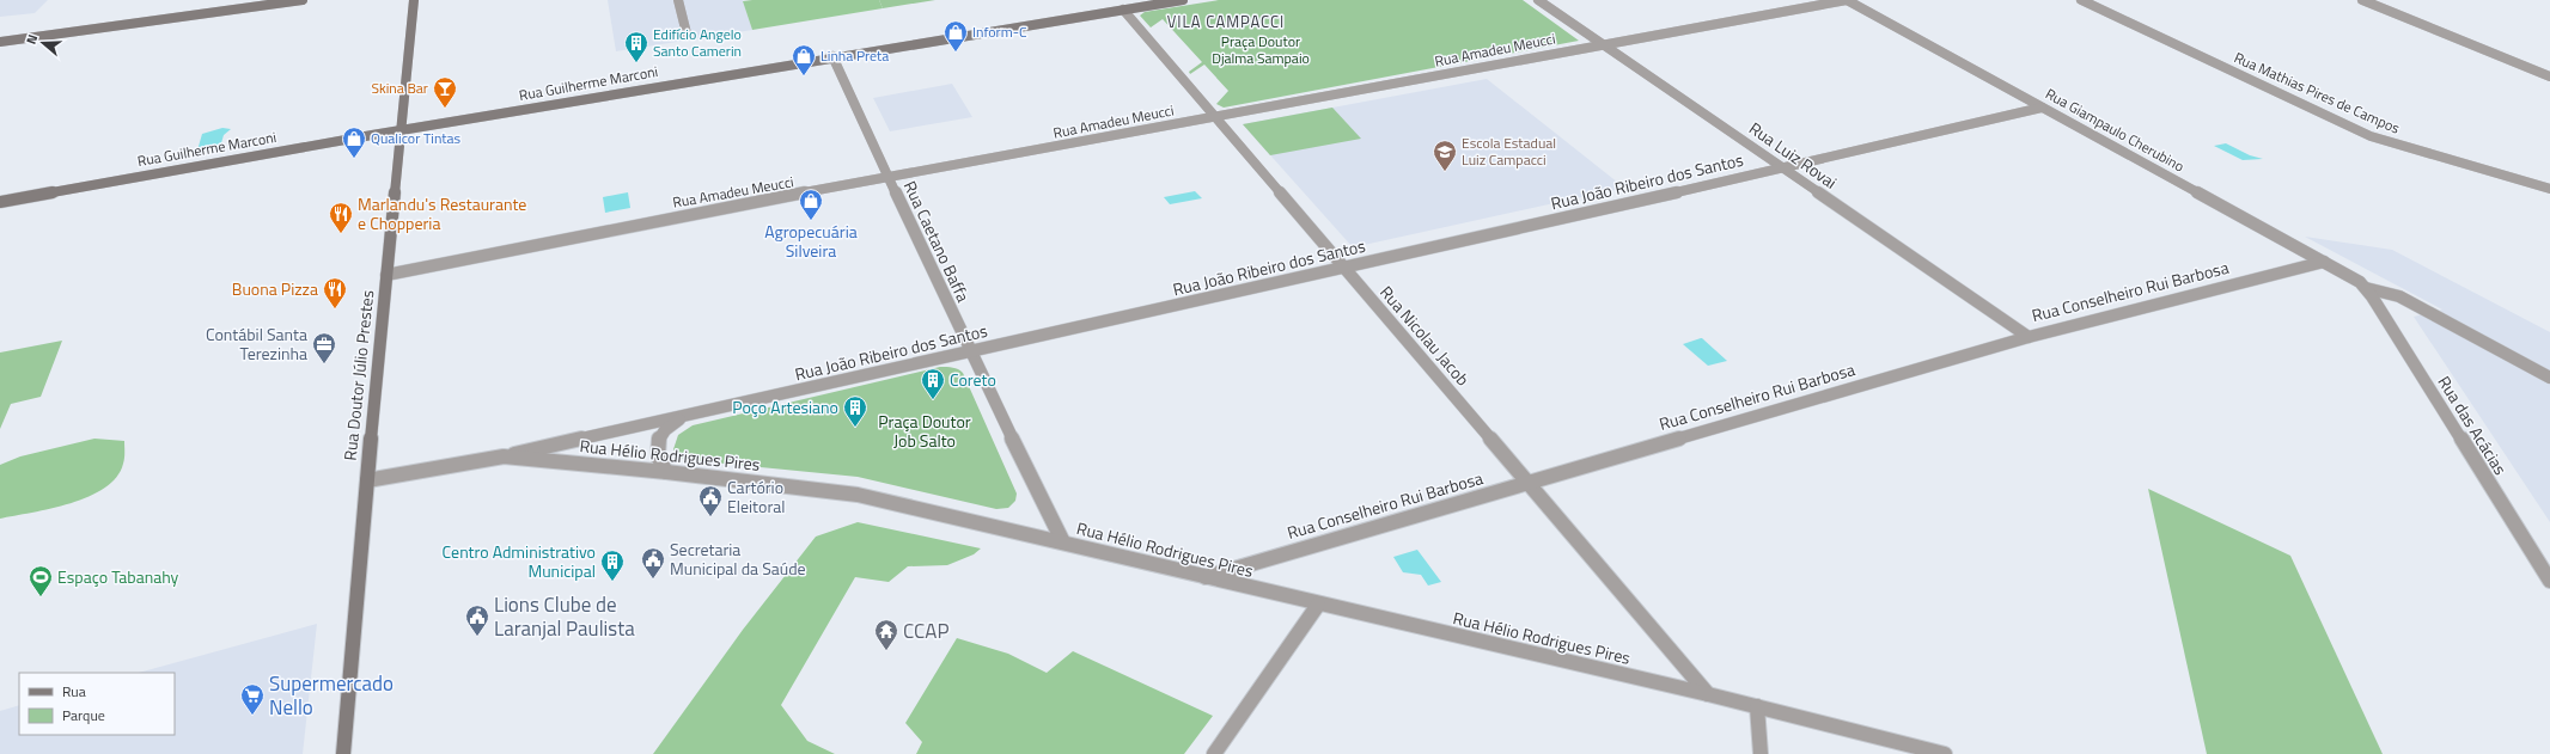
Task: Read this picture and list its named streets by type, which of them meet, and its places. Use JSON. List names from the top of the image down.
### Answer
{
  "streets": {
    "street": [
      "Rua Amadeu Meucci",
      "Rua Guilherme Marconi",
      "Rua Mathias Pires de Campos",
      "Rua Giampaulo Cherubino",
      "Rua Luiz Rovai",
      "Rua João Ribeiro dos Santos",
      "Rua Caetano Baffa",
      "Rua Conselheiro Rui Barbosa",
      "Rua Nicolau Jacob",
      "Rua Doutor Júlio Prestes",
      "Rua das Acácias",
      "Rua Hélio Rodrigues Pires"
    ]
  },
  "crossings": [
    ["Rua Amadeu Meucci", "Rua Giampaulo Cherubino"],
    ["Rua Amadeu Meucci", "Rua Luiz Rovai"],
    ["Rua Amadeu Meucci", "Rua Caetano Baffa"],
    ["Rua Amadeu Meucci", "Rua Nicolau Jacob"],
    ["Rua Amadeu Meucci", "Rua Doutor Júlio Prestes"],
    ["Rua Guilherme Marconi", "Rua Caetano Baffa"],
    ["Rua Guilherme Marconi", "Rua Nicolau Jacob"],
    ["Rua Guilherme Marconi", "Rua Doutor Júlio Prestes"],
    ["Rua Giampaulo Cherubino", "Rua João Ribeiro dos Santos"],
    ["Rua Giampaulo Cherubino", "Rua Conselheiro Rui Barbosa"],
    ["Rua Giampaulo Cherubino", "Rua das Acácias"],
    ["Rua Luiz Rovai", "Rua João Ribeiro dos Santos"],
    ["Rua Luiz Rovai", "Rua Conselheiro Rui Barbosa"],
    ["Rua João Ribeiro dos Santos", "Rua Caetano Baffa"],
    ["Rua João Ribeiro dos Santos", "Rua Nicolau Jacob"],
    ["Rua João Ribeiro dos Santos", "Rua Hélio Rodrigues Pires"],
    ["Rua Caetano Baffa", "Rua Hélio Rodrigues Pires"],
    ["Rua Conselheiro Rui Barbosa", "Rua Nicolau Jacob"],
    ["Rua Conselheiro Rui Barbosa", "Rua Hélio Rodrigues Pires"],
    ["Rua Nicolau Jacob", "Rua Hélio Rodrigues Pires"],
    ["Rua Doutor Júlio Prestes", "Rua Hélio Rodrigues Pires"]
  ],
  "districts": ["VILA CAMPACCI"],
  "parks": ["Praça Doutor Djalma Sampaio", "Praça Doutor Job Salto"],
  "places": {
    "shop": [
      "Inform-C",
      "Linha Preta",
      "Qualicor Tintas",
      "Agropecuária Silveira"
    ],
    "building": [
      "Edifício Angelo Santo Camerin",
      "Coreto",
      "Poço Artesiano",
      "Centro Administrativo Municipal"
    ],
    "bar": ["Skina Bar"],
    "school or university": ["Escola Estadual Luiz Campacci"],
    "restaurant": ["Marlandu's Restaurante e Chopperia", "Buona Pizza"],
    "office": ["Contábil Santa Terezinha"],
    "public building": ["Cartório Eleitoral", "Secretaria Municipal da Saúde", "Lions Clube de Laranjal Paulista"],
    "sports": ["Espaço Tabanahy"],
    "temple": ["CCAP"],
    "supermarket": ["Supermercado Nello"]
  },
  "legend": ["Rua", "Parque"],
  "north": "left"
}
